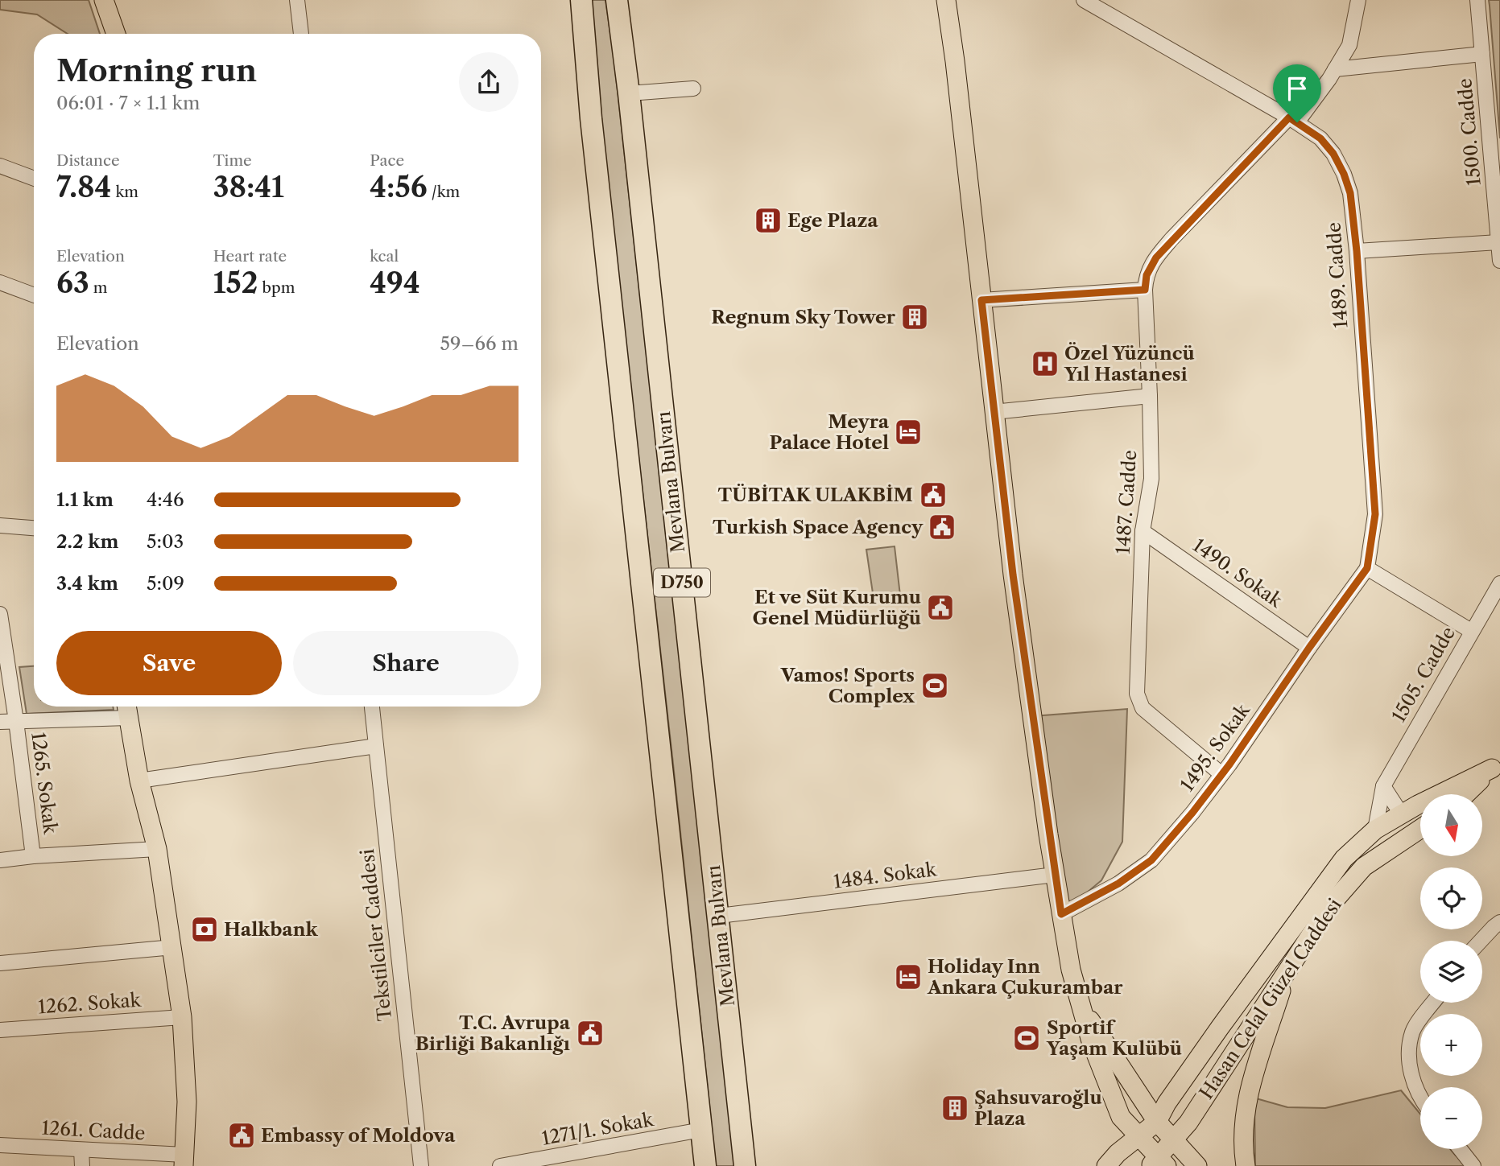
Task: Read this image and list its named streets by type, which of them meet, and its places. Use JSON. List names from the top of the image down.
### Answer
{
  "streets": {
    "highway": ["Mevlana Bulvarı", "D750"],
    "main road": ["Hasan Celal Güzel Caddesi"],
    "street": [
      "1500. Cadde",
      "1489. Cadde",
      "1487. Cadde",
      "1490. Sokak",
      "1505. Cadde",
      "1495. Sokak",
      "1265. Sokak",
      "1484. Sokak",
      "Tekstilciler Caddesi",
      "1262. Sokak",
      "1271/1. Sokak",
      "1261. Cadde"
    ]
  },
  "crossings": [
    ["1489. Cadde", "1487. Cadde"],
    ["1489. Cadde", "1495. Sokak"],
    ["Mevlana Bulvarı", "1484. Sokak"],
    ["1487. Cadde", "1490. Sokak"],
    ["1487. Cadde", "1495. Sokak"],
    ["1490. Sokak", "1495. Sokak"],
    ["1505. Cadde", "Hasan Celal Güzel Caddesi"]
  ],
  "places": {
    "building": ["Ege Plaza", "Regnum Sky Tower", "Şahsuvaroğlu Plaza"],
    "hospital": ["Özel Yüzüncü Yıl Hastanesi"],
    "hotel": ["Meyra Palace Hotel", "Holiday Inn Ankara Çukurambar"],
    "public building": [
      "TÜBİTAK ULAKBİM",
      "Turkish Space Agency",
      "Et ve Süt Kurumu Genel Müdürlüğü",
      "T.C. Avrupa Birliği Bakanlığı",
      "Embassy of Moldova"
    ],
    "sports": ["Vamos! Sports Complex", "Sportif Yaşam Kulübü"],
    "bank": ["Halkbank"]
  },
  "north": "bottom",
  "page": {
    "heading": ["Morning run", "06:01 · 7 × 1.1 km"],
    "stats": [
      ["Distance", "7.84 km"],
      ["Time", "38:41"],
      ["Pace", "4:56 /km"],
      ["Elevation", "63 m"],
      ["Heart rate", "152 bpm"],
      ["kcal", "494"]
    ],
    "chart": ["Elevation", "59–66 m"],
    "list": [
      {
        "name": "1.1 km",
        "note": "4:46"
      },
      {
        "name": "2.2 km",
        "note": "5:03"
      },
      {
        "name": "3.4 km",
        "note": "5:09"
      }
    ],
    "buttons": ["Save", "Share"],
    "map_buttons": ["+", "−"]
  }
}
